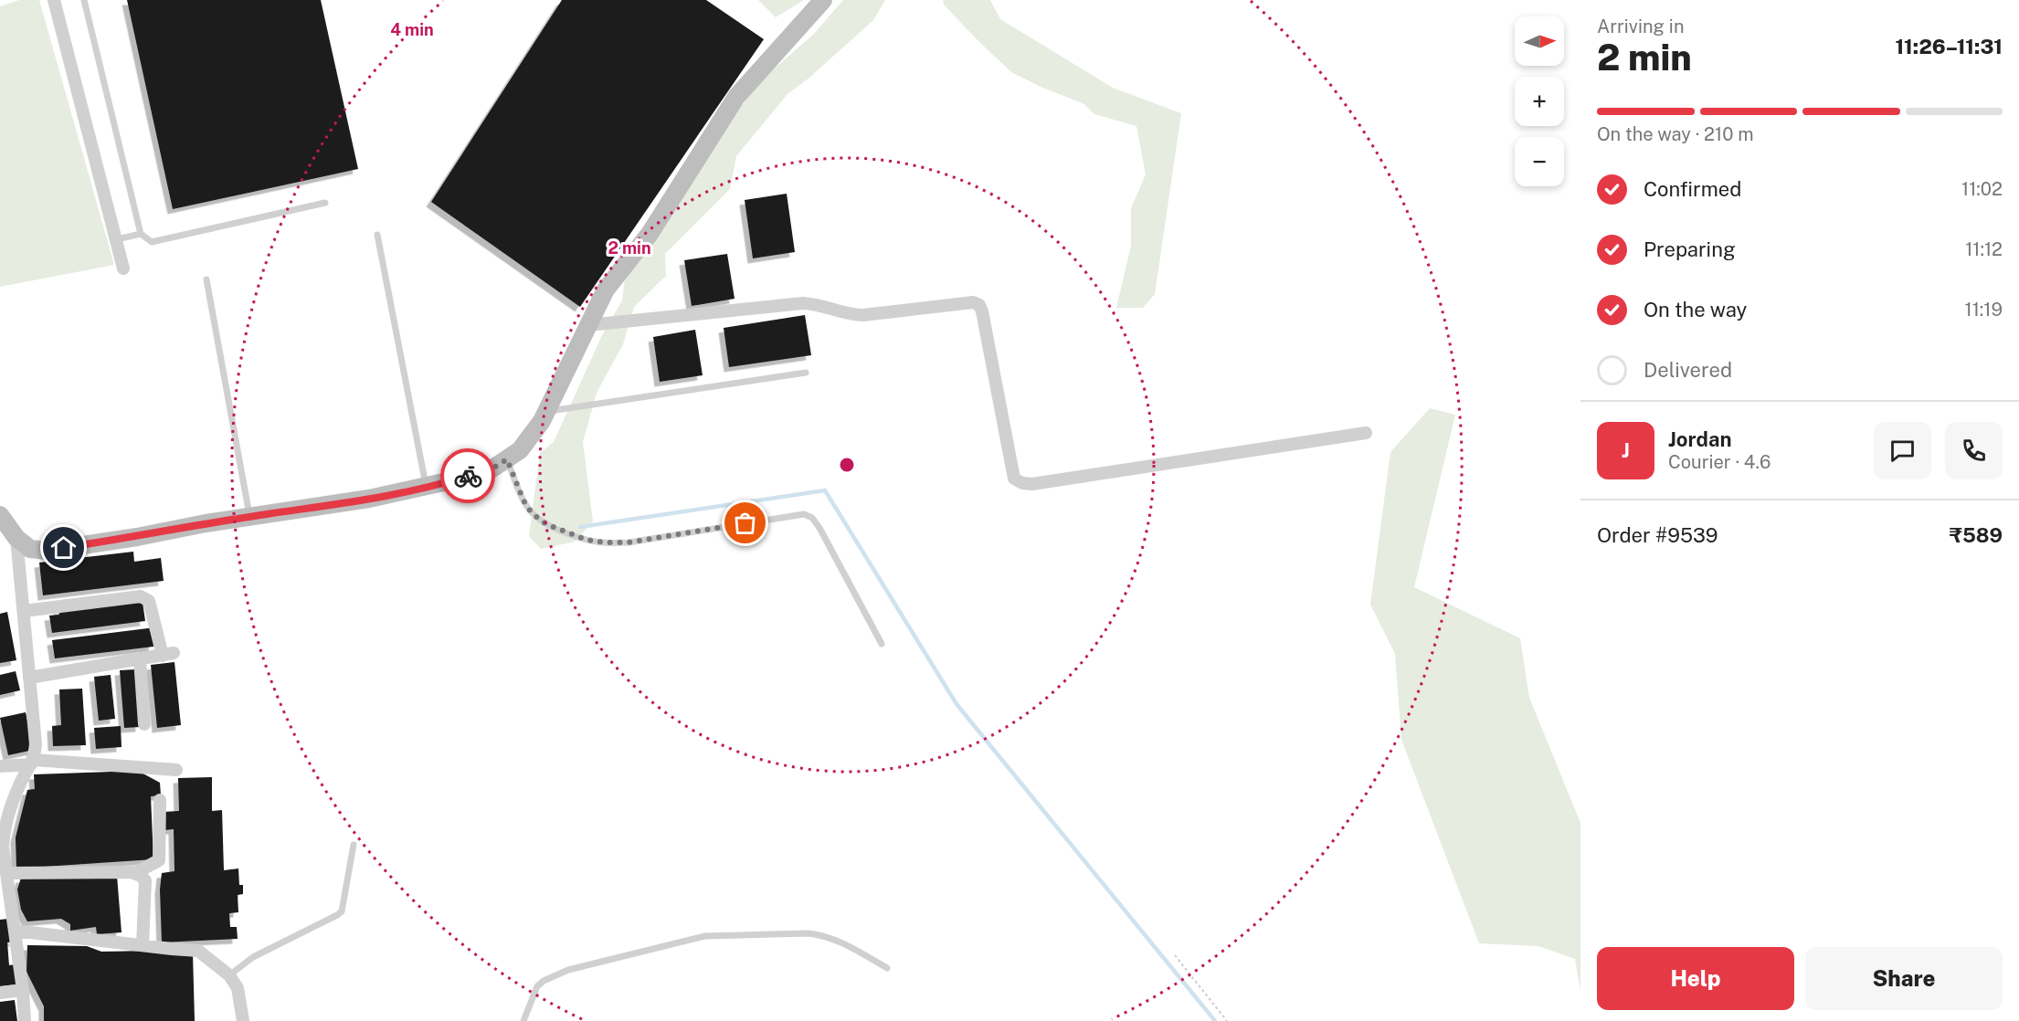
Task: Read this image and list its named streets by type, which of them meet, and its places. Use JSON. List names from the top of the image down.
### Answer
{
  "north": "right",
  "page": {
    "heading": ["2 min", "Arriving in", "11:26–11:31"],
    "panel": [
      "Jordan",
      "Courier · 4.6",
      "Order #9539",
      "₹589"
    ],
    "map_buttons": ["+", "−"],
    "bar": "On the way · 210 m",
    "list": [
      ["Confirmed", "11:02"],
      ["Preparing", "11:12"],
      ["On the way", "11:19"],
      "Delivered"
    ],
    "round": "J",
    "buttons": ["Help", "Share"]
  },
  "rings": ["4 min", "2 min"]
}
